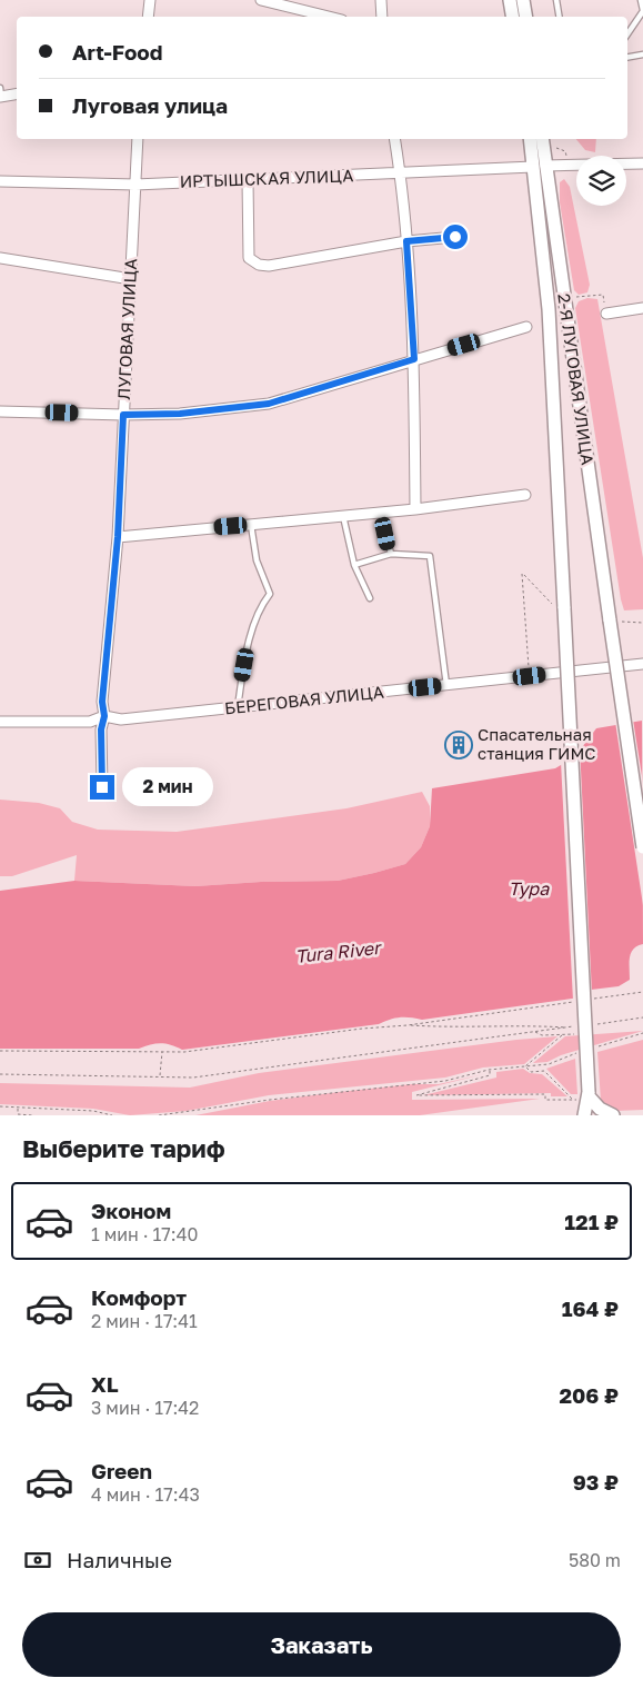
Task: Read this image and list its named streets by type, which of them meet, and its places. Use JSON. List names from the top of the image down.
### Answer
{
  "streets": {
    "main road": ["2-Я ЛУГОВАЯ УЛИЦА"],
    "street": ["ИРТЫШСКАЯ УЛИЦА", "ЛУГОВАЯ УЛИЦА", "БЕРЕГОВАЯ УЛИЦА"]
  },
  "crossings": [
    ["ИРТЫШСКАЯ УЛИЦА", "ЛУГОВАЯ УЛИЦА"],
    ["ИРТЫШСКАЯ УЛИЦА", "2-Я ЛУГОВАЯ УЛИЦА"],
    ["ЛУГОВАЯ УЛИЦА", "БЕРЕГОВАЯ УЛИЦА"]
  ],
  "water": ["Тура", "Tura River"],
  "places": {
    "building": ["Спасательная станция ГИМС"]
  },
  "page": {
    "banner": ["Art-Food", "Луговая улица"],
    "bubble": "2 мин",
    "heading": "Выберите тариф",
    "list": [
      {
        "name": "Эконом",
        "note": "1 мин · 17:40",
        "value": "121 ₽"
      },
      {
        "name": "Комфорт",
        "note": "2 мин · 17:41",
        "value": "164 ₽"
      },
      {
        "name": "XL",
        "note": "3 мин · 17:42",
        "value": "206 ₽"
      },
      {
        "name": "Green",
        "note": "4 мин · 17:43",
        "value": "93 ₽"
      }
    ],
    "pay": ["Наличные", "580 m"],
    "buttons": "Заказать"
  }
}
